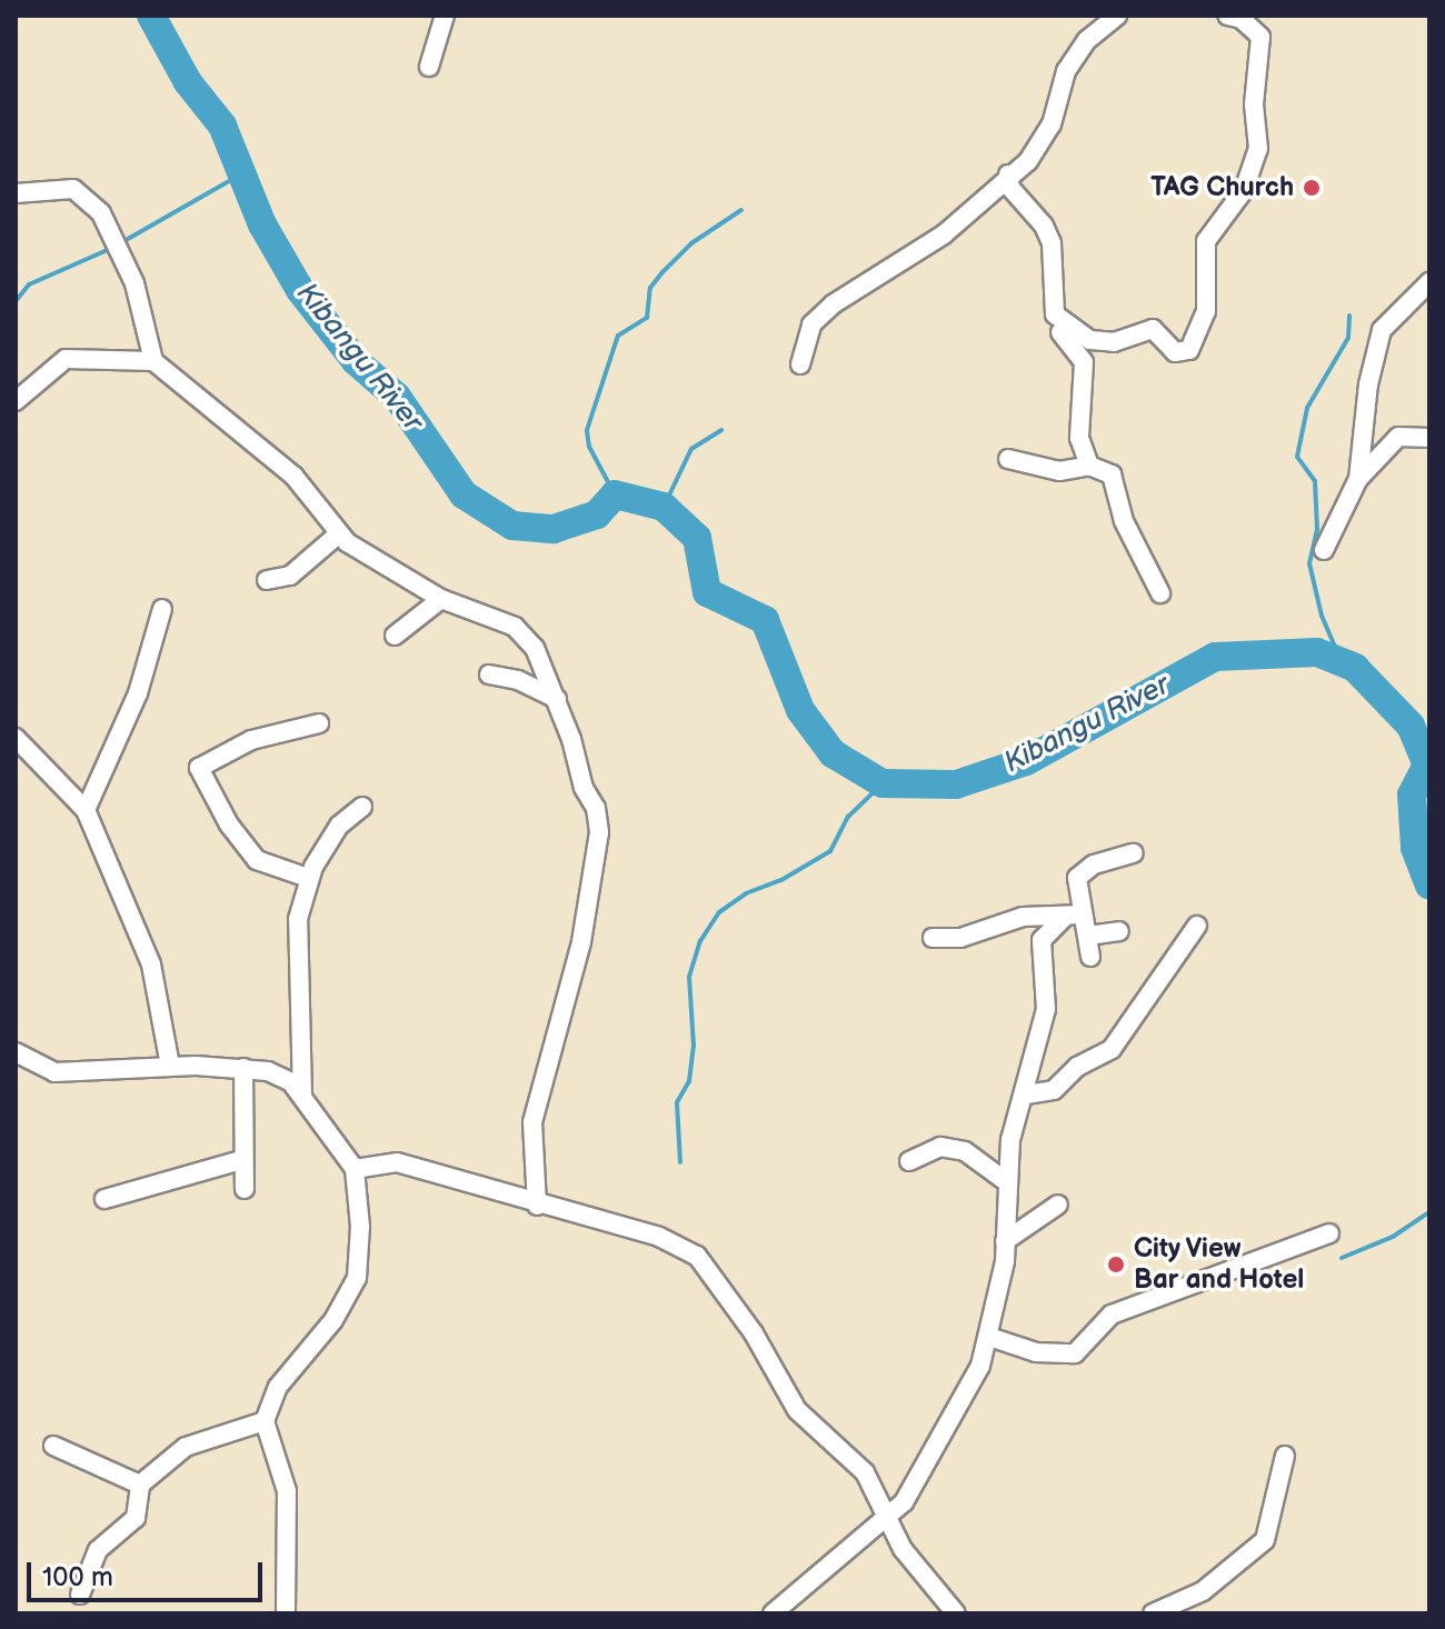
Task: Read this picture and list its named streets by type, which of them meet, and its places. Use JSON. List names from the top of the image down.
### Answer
{
  "water": ["Kibangu River"],
  "places": ["TAG Church", "City View Bar and Hotel"],
  "scale_bar": "100 m"
}
